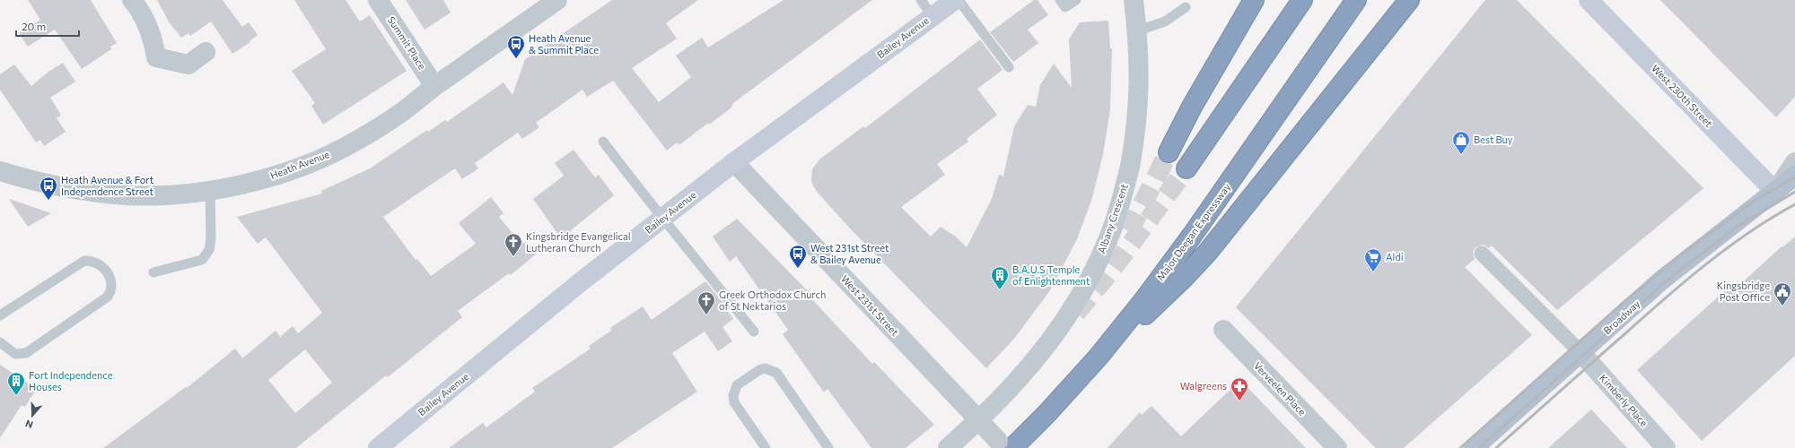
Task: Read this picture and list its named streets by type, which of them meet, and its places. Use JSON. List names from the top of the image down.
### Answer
{
  "streets": {
    "highway": ["Major Deegan Expressway"],
    "main road": ["Bailey Avenue", "West 230th Street", "Broadway"],
    "street": [
      "Summit Place",
      "Heath Avenue",
      "Albany Crescent",
      "West 231st Street",
      "Verveelen Place",
      "Kimberly Place"
    ]
  },
  "crossings": [
    ["Bailey Avenue", "West 231st Street"],
    ["Summit Place", "Heath Avenue"],
    ["West 230th Street", "Broadway"],
    ["Albany Crescent", "West 231st Street"],
    ["Broadway", "Kimberly Place"]
  ],
  "places": {
    "bus stop": ["Heath Avenue & Summit Place", "Heath Avenue & Fort Independence Street", "West 231st Street & Bailey Avenue"],
    "shop": ["Best Buy"],
    "church": ["Kingsbridge Evangelical Lutheran Church", "Greek Orthodox Church of St Nektarios"],
    "supermarket": ["Aldi"],
    "building": ["B.A.U.S Temple of Enlightenment", "Fort Independence Houses"],
    "public building": ["Kingsbridge Post Office"],
    "pharmacy": ["Walgreens"]
  },
  "scale_bar": "20 m",
  "north": "bottom"
}
